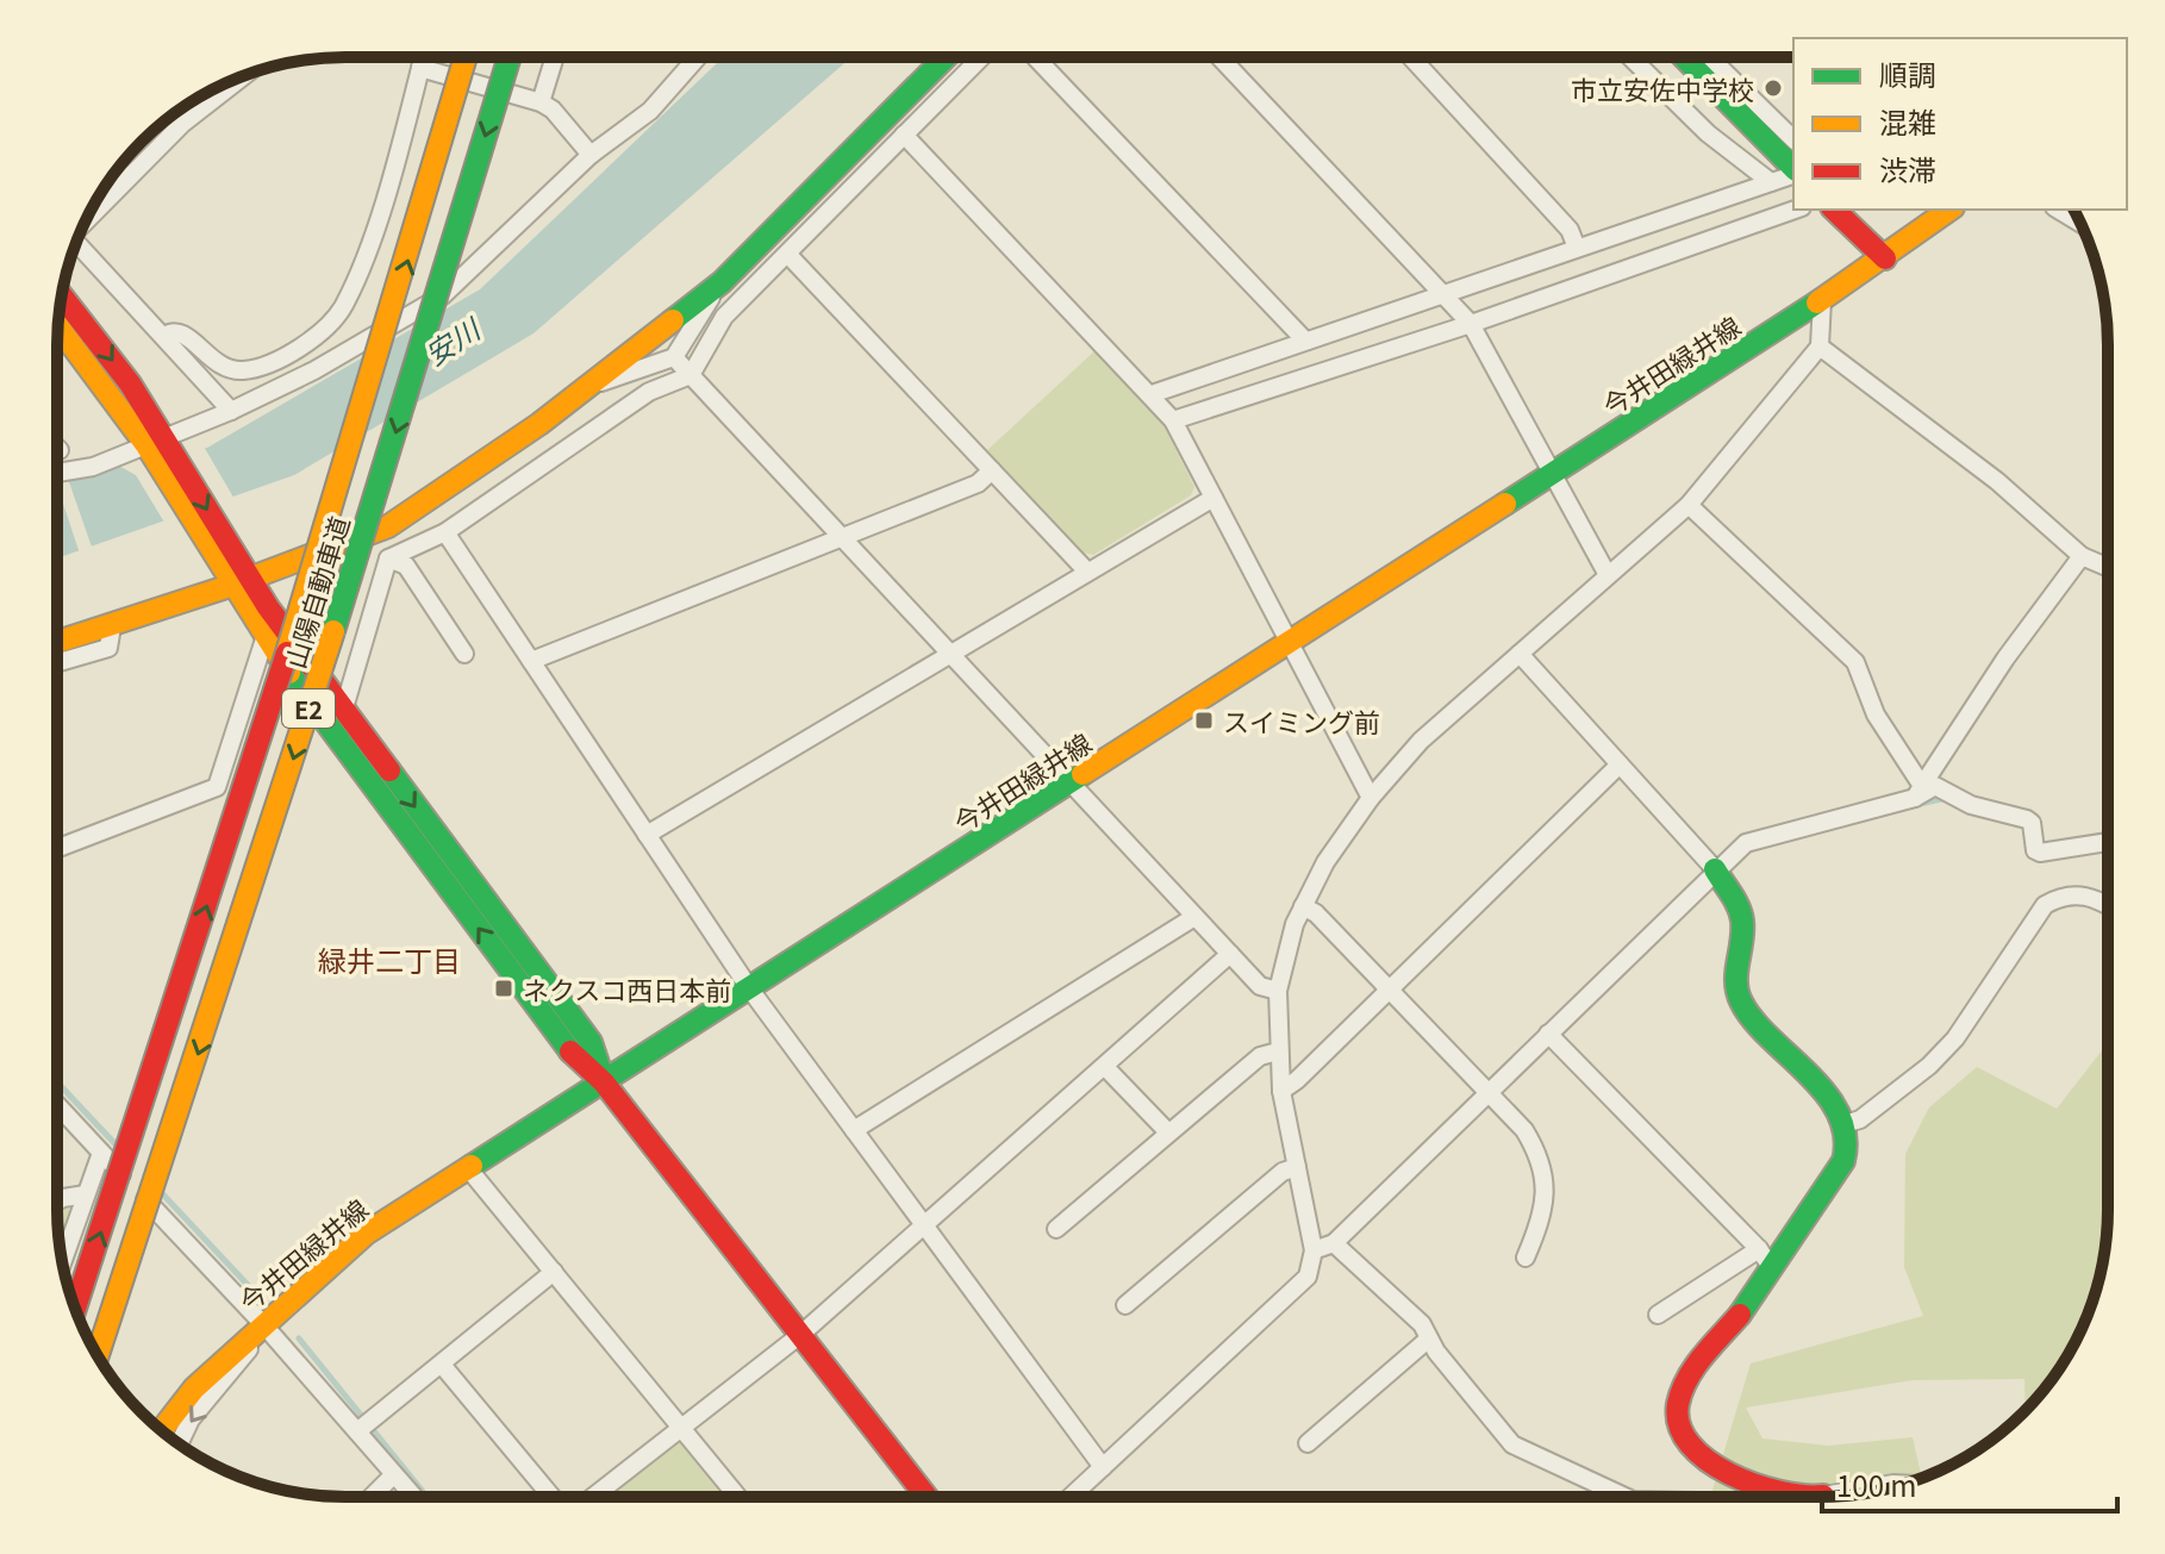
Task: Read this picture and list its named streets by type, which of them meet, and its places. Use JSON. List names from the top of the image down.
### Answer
{
  "streets": {
    "main road": ["今井田緑井線", "山陽自動車道", "E2"]
  },
  "districts": ["緑井二丁目"],
  "water": ["安川"],
  "places": {
    "other": ["市立安佐中学校"],
    "transit": ["スイミング前", "ネクスコ西日本前"]
  },
  "legend": ["順調", "混雑", "渋滞"],
  "scale_bar": "100 m"
}
